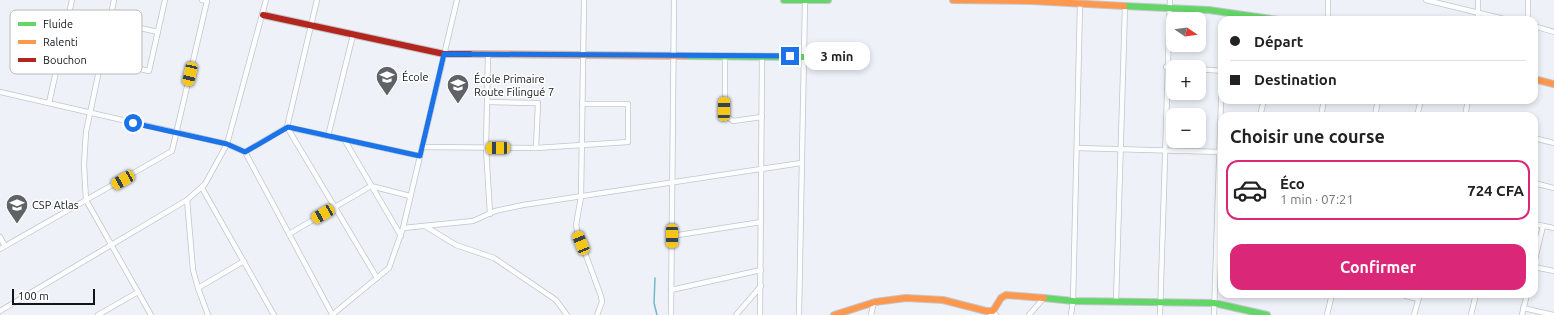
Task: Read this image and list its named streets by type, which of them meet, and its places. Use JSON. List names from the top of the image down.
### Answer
{
  "places": {
    "school or university": ["École", "École Primaire Route Filingué 7", "CSP Atlas"]
  },
  "legend": ["Fluide", "Ralenti", "Bouchon"],
  "scale_bar": "100 m",
  "north": "right",
  "page": {
    "map_buttons": ["+", "−"],
    "banner": ["Départ", "Destination"],
    "bubble": "3 min",
    "heading": "Choisir une course",
    "list": [
      {
        "name": "Éco",
        "note": "1 min · 07:21",
        "value": "724 CFA"
      }
    ],
    "buttons": "Confirmer",
    "scale": "100 m"
  }
}
